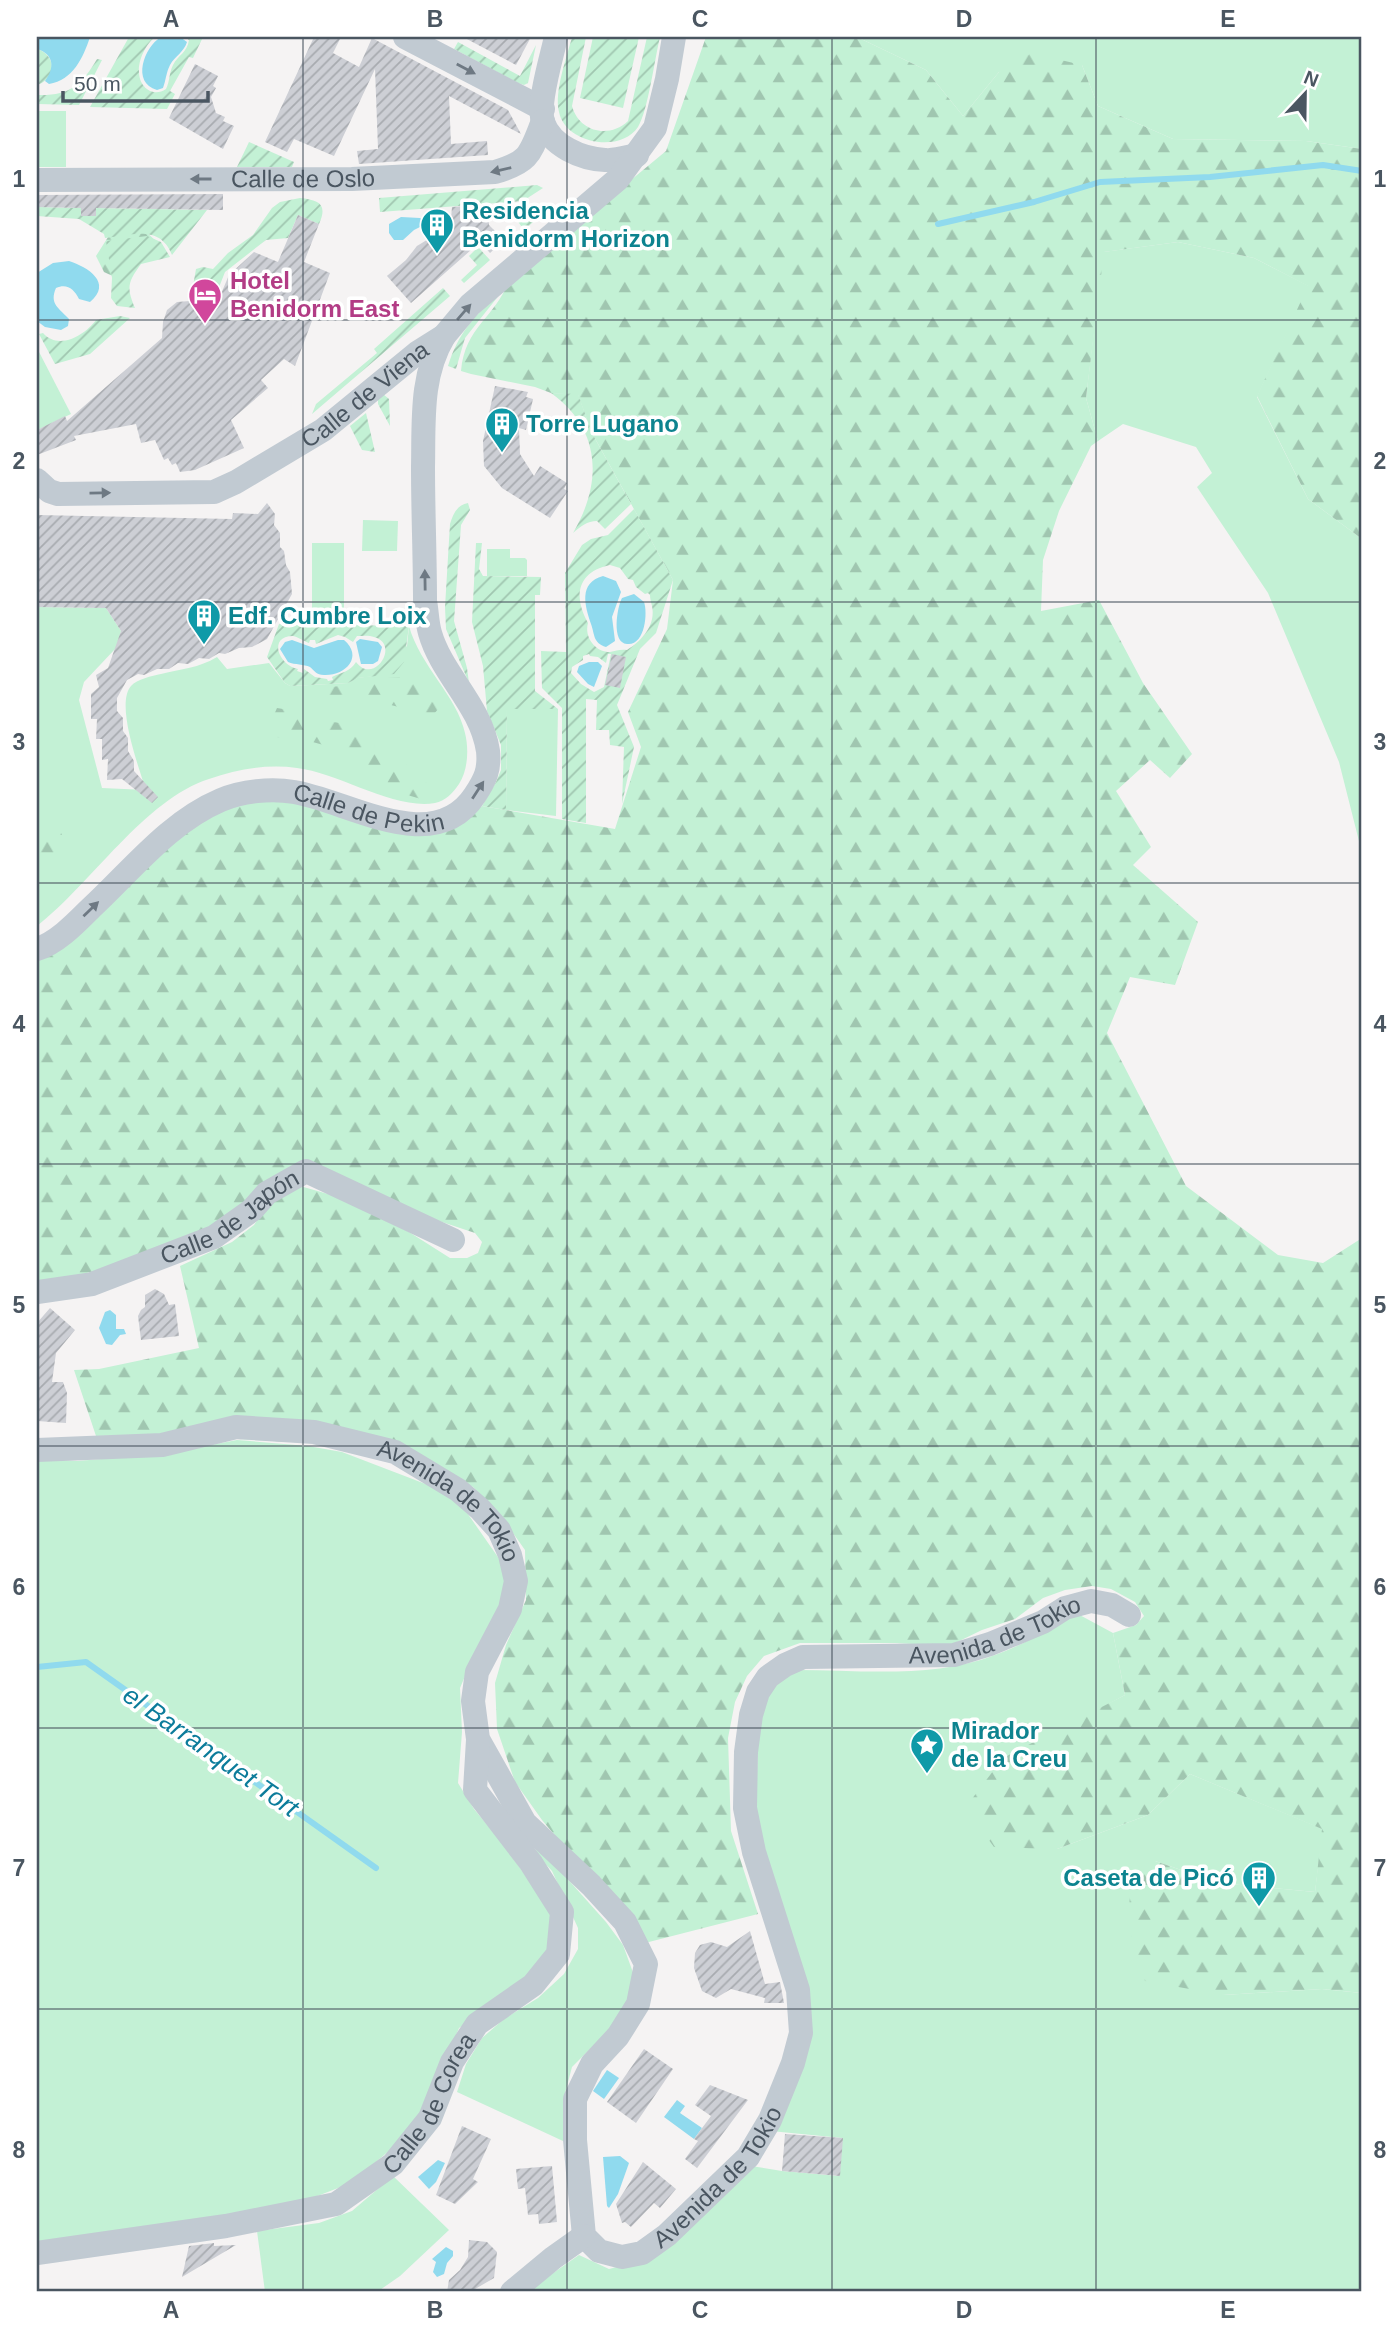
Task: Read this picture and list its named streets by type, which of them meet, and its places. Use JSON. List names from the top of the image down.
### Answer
{
  "streets": {
    "street": [
      "Calle de Oslo",
      "Calle de Viena",
      "Calle de Pekin",
      "Calle de Japón",
      "Avenida de Tokio",
      "Calle de Corea"
    ]
  },
  "crossings": [
    ["Calle de Viena", "Calle de Pekin"],
    ["Avenida de Tokio", "Calle de Corea"]
  ],
  "one_way": ["Calle de Oslo", "Calle de Viena"],
  "water": ["el Barranquet Tort"],
  "places": {
    "building": [
      "Residencia Benidorm Horizon",
      "Torre Lugano",
      "Edf. Cumbre Loix",
      "Caseta de Picó"
    ],
    "hotel": ["Hotel Benidorm East"],
    "place": ["Mirador de la Creu"]
  },
  "scale_bar": "50 m",
  "north": "top",
  "grid": {
    "columns": [
      "A",
      "B",
      "C",
      "D",
      "E"
    ],
    "rows": [
      "1",
      "2",
      "3",
      "4",
      "5",
      "6",
      "7",
      "8"
    ]
  }
}
